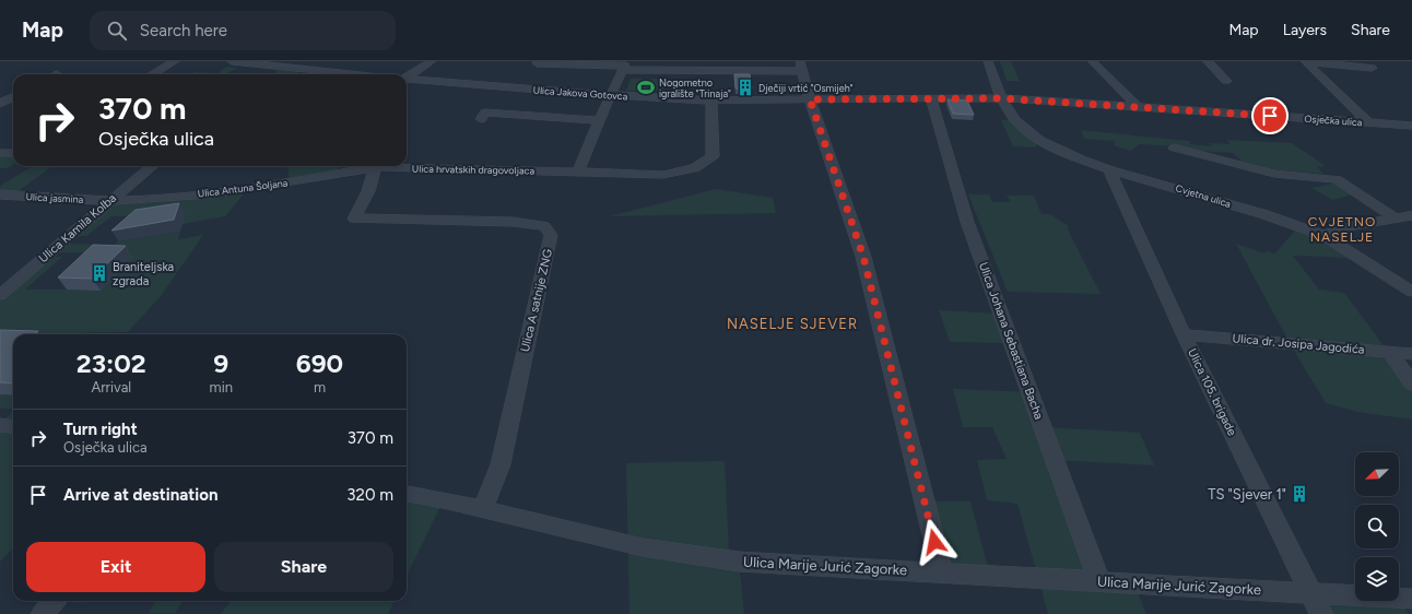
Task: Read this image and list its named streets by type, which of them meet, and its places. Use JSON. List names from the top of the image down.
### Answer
{
  "streets": {
    "street": [
      "Ulica Jakova Gotovca",
      "Osječka ulica",
      "Ulica hrvatskih dragovoljaca",
      "Ulica Antuna Šoljana",
      "Cvjetna ulica",
      "Ulica jasmina",
      "Ulica Kamila Kolba",
      "Ulica A satnije ZNG",
      "Ulica Johana Sebastiana Bacha",
      "Ulica dr. Josipa Jagodića",
      "Ulica 105. brigade",
      "Ulica Marije Jurić Zagorke"
    ]
  },
  "crossings": [
    ["Ulica Jakova Gotovca", "Osječka ulica"],
    ["Ulica Jakova Gotovca", "Ulica hrvatskih dragovoljaca"],
    ["Osječka ulica", "Cvjetna ulica"],
    ["Osječka ulica", "Ulica Johana Sebastiana Bacha"],
    ["Ulica Antuna Šoljana", "Ulica jasmina"],
    ["Ulica Antuna Šoljana", "Ulica Kamila Kolba"],
    ["Cvjetna ulica", "Ulica 105. brigade"],
    ["Ulica jasmina", "Ulica Kamila Kolba"],
    ["Ulica A satnije ZNG", "Ulica Marije Jurić Zagorke"],
    ["Ulica Johana Sebastiana Bacha", "Ulica Marije Jurić Zagorke"],
    ["Ulica dr. Josipa Jagodića", "Ulica 105. brigade"],
    ["Ulica 105. brigade", "Ulica Marije Jurić Zagorke"]
  ],
  "districts": ["CVJETNO NASELJE", "NASELJE SJEVER"],
  "places": {
    "sports": ["Nogometno igralište \"Trinaja\""],
    "building": ["Dječiji vrtić \"Osmijeh\"", "Braniteljska zgrada", "TS \"Sjever 1\""]
  },
  "north": "bottom left",
  "page": {
    "header": "Map",
    "search": "Search here",
    "nav": ["Map", "Layers", "Share"],
    "turn": ["370 m", "Osječka ulica"],
    "eta": [
      "23:02",
      "Arrival",
      "9",
      "min",
      "690",
      "m"
    ],
    "list": [
      {
        "name": "Turn right",
        "note": "Osječka ulica",
        "value": "370 m"
      },
      {
        "name": "Arrive at destination",
        "value": "320 m"
      }
    ],
    "buttons": ["Exit", "Share"]
  }
}
